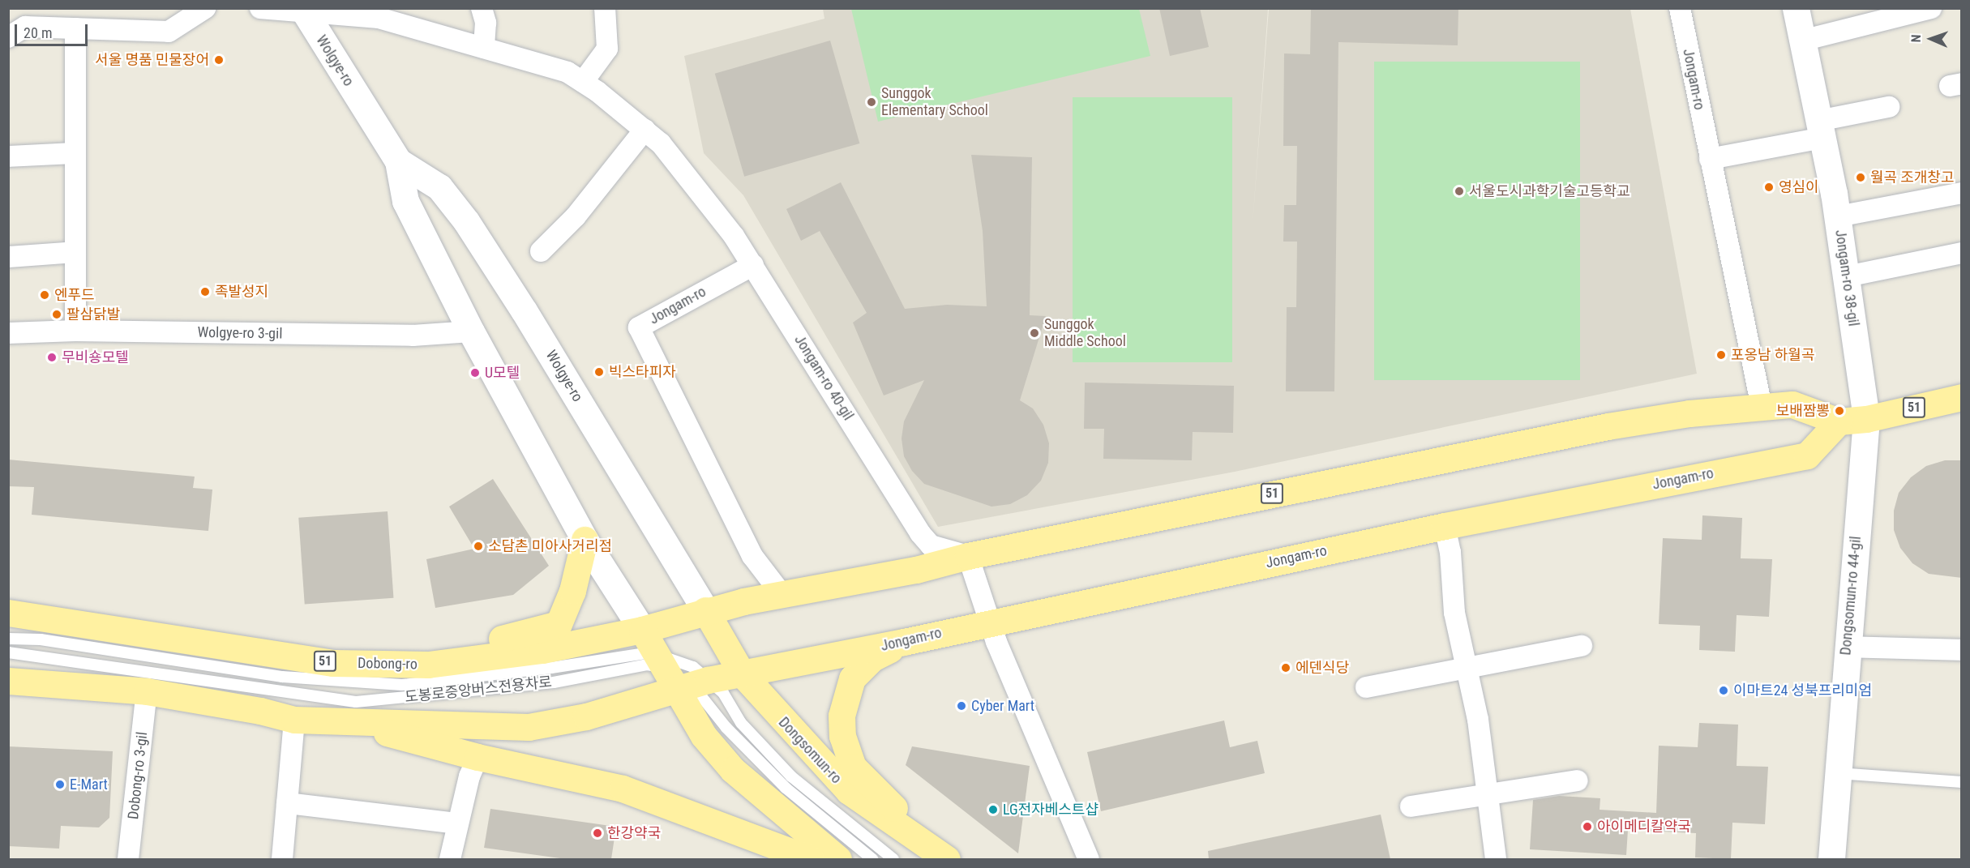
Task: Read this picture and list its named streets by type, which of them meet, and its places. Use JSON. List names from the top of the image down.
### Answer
{
  "streets": {
    "main road": [
      "Wolgye-ro",
      "Jongam-ro",
      "Jongam-ro 38-gil",
      "51",
      "Dongsomun-ro 44-gil",
      "Dobong-ro",
      "Dongsomun-ro"
    ],
    "street": ["Wolgye-ro 3-gil", "Jongam-ro 40-gil", "Dobong-ro 3-gil"],
    "lane": ["도봉로중앙버스전용차로"]
  },
  "crossings": [
    ["Wolgye-ro", "Wolgye-ro 3-gil"],
    ["Wolgye-ro", "Jongam-ro 40-gil"],
    ["Wolgye-ro", "51"],
    ["Wolgye-ro", "Dobong-ro"],
    ["Wolgye-ro", "Dongsomun-ro"],
    ["Jongam-ro", "Jongam-ro 40-gil"],
    ["Jongam-ro", "51"],
    ["Jongam-ro", "Dongsomun-ro"],
    ["Jongam-ro 38-gil", "51"],
    ["Jongam-ro 38-gil", "Dongsomun-ro 44-gil"],
    ["Jongam-ro 40-gil", "51"],
    ["51", "Dongsomun-ro 44-gil"],
    ["51", "Dobong-ro"],
    ["51", "Dongsomun-ro"],
    ["Dobong-ro", "Dongsomun-ro"]
  ],
  "places": [
    "서울 명품 민물장어",
    "Sunggok Elementary School",
    "월곡 조개창고",
    "영심이",
    "서울도시과학기술고등학교",
    "족발성지",
    "엔푸드",
    "팔삼닭발",
    "Sunggok Middle School",
    "포옹남 하월곡",
    "무비숑모텔",
    "빅스타피자",
    "U모텔",
    "보배짬뽕",
    "소담촌 미아사거리점",
    "에덴식당",
    "이마트24 성북프리미엄",
    "Cyber Mart",
    "E-Mart",
    "LG전자베스트샵",
    "아이메디칼약국",
    "한강약국"
  ],
  "scale_bar": "20 m",
  "north": "left"
}
